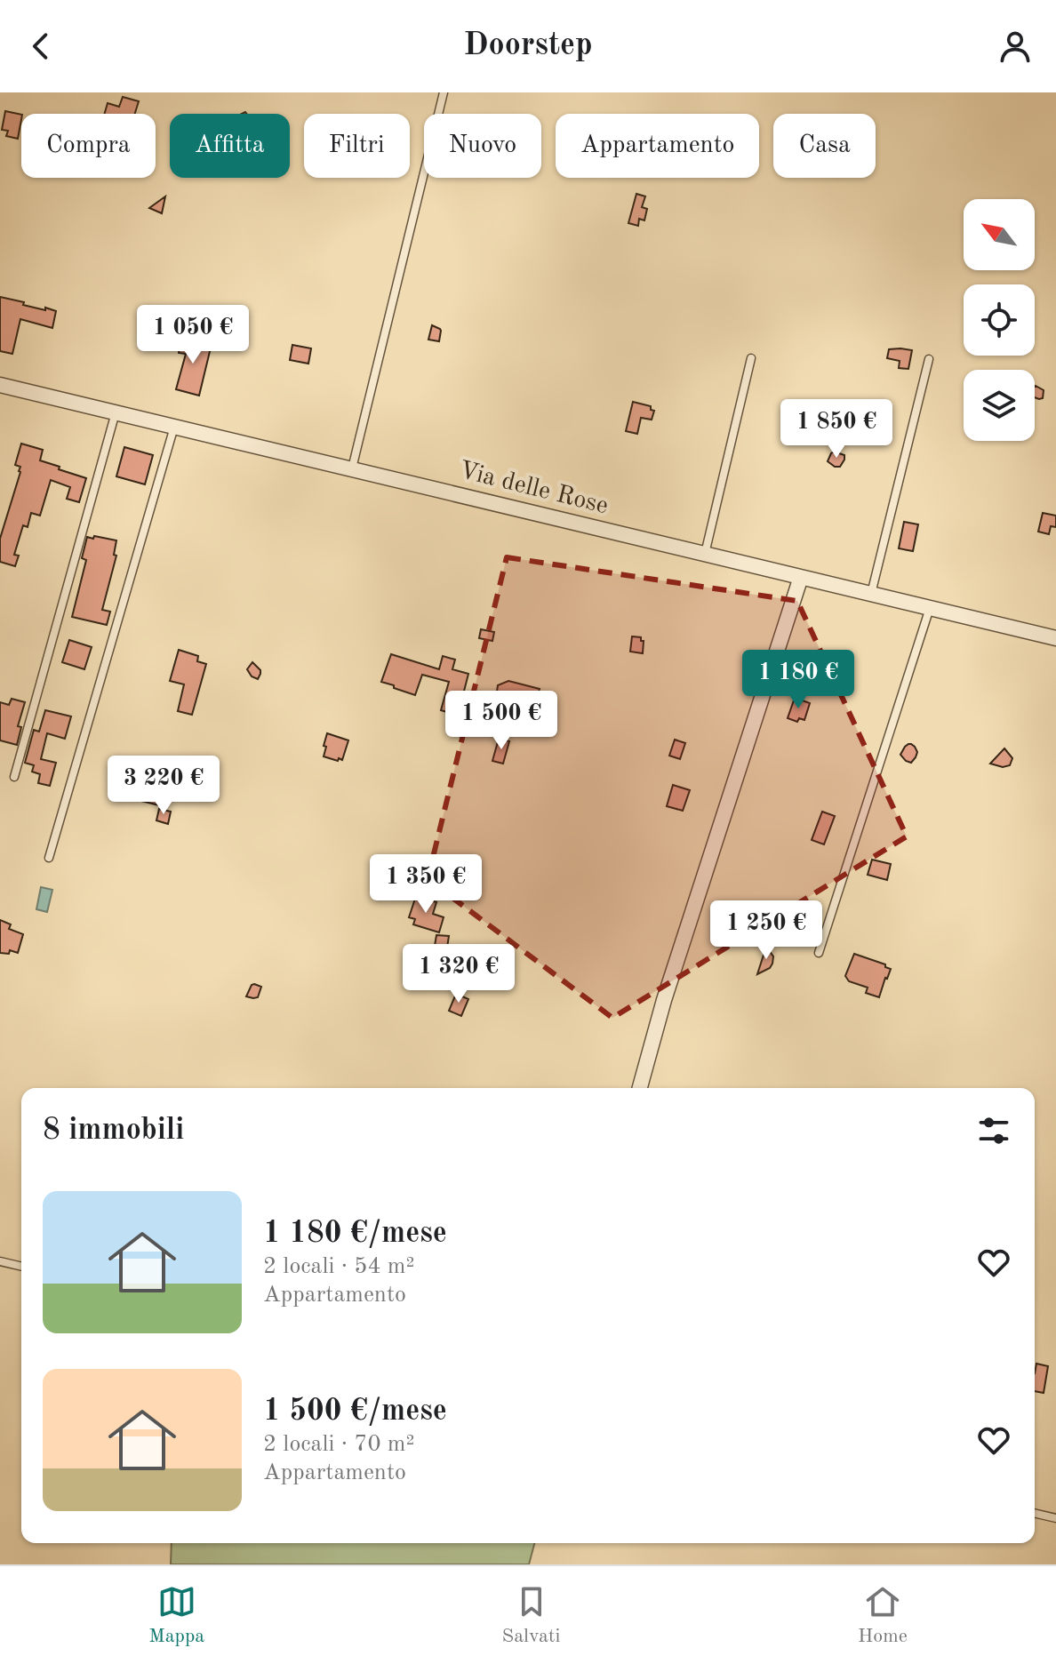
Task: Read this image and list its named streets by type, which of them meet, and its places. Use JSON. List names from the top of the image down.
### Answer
{
  "streets": {
    "street": ["Via delle Rose"]
  },
  "north": "top left",
  "page": {
    "header": "Doorstep",
    "chip": [
      "Compra",
      "Affitta",
      "Filtri",
      "Nuovo",
      "Appartamento",
      "Casa"
    ],
    "price": [
      "1 050 €",
      "1 850 €",
      "1 180 €",
      "1 500 €",
      "3 220 €",
      "1 350 €",
      "1 250 €",
      "1 320 €"
    ],
    "heading": "8 immobili",
    "list": [
      {
        "name": "1 180 €/mese",
        "note": "2 locali · 54 m² · Appartamento"
      },
      {
        "name": "1 500 €/mese",
        "note": "2 locali · 70 m² · Appartamento"
      }
    ],
    "tabs": ["Mappa", "Salvati", "Home"]
  }
}
